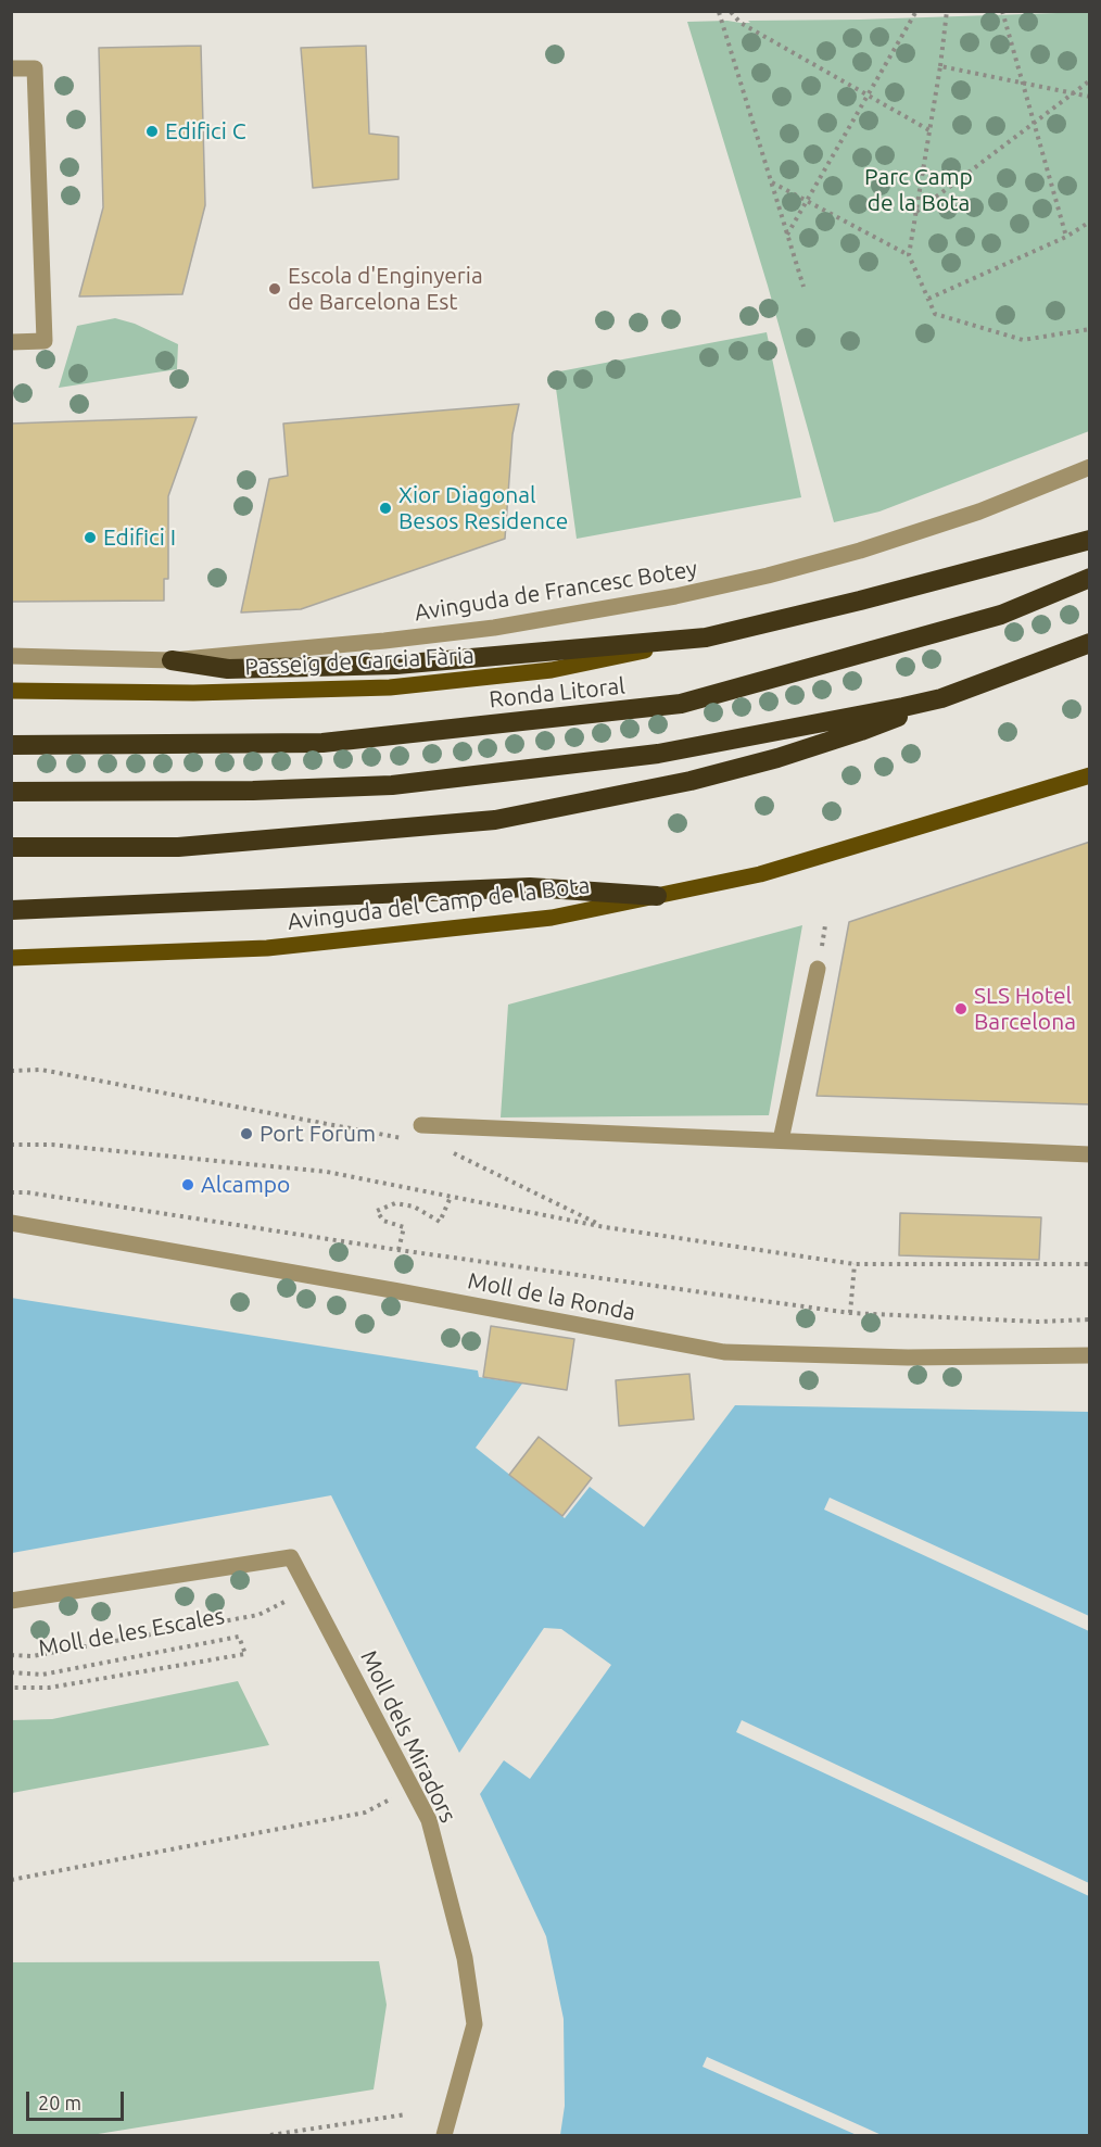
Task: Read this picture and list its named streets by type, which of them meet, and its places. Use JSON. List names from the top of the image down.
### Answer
{
  "streets": {
    "highway": ["Ronda Litoral"],
    "main road": ["Passeig de Garcia Fària", "Avinguda del Camp de la Bota"],
    "street": ["Avinguda de Francesc Botey", "Moll de la Ronda", "Moll dels Miradors"],
    "path": ["Moll de les Escales"]
  },
  "crossings": [
    ["Moll de les Escales", "Moll dels Miradors"]
  ],
  "parks": ["Parc Camp de la Bota"],
  "places": [
    "Edifici C",
    "Escola d'Enginyeria de Barcelona Est",
    "Xior Diagonal Besos Residence",
    "Edifici I",
    "SLS Hotel Barcelona",
    "Port Forum",
    "Alcampo"
  ],
  "scale_bar": "20 m"
}
